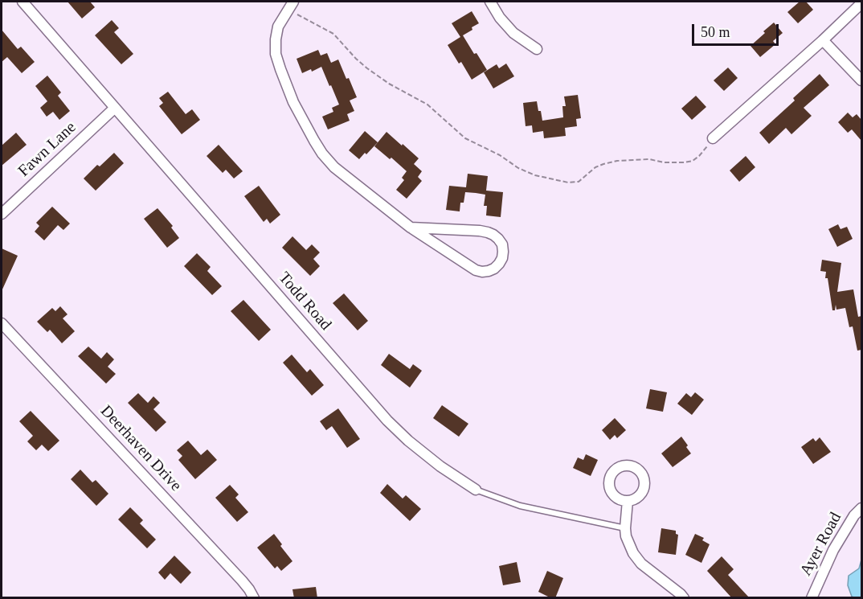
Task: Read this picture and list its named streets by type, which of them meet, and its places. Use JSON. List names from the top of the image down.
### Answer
{
  "streets": {
    "street": [
      "Fawn Lane",
      "Todd Road",
      "Deerhaven Drive",
      "Ayer Road"
    ]
  },
  "crossings": [
    ["Fawn Lane", "Todd Road"]
  ],
  "scale_bar": "50 m"
}
